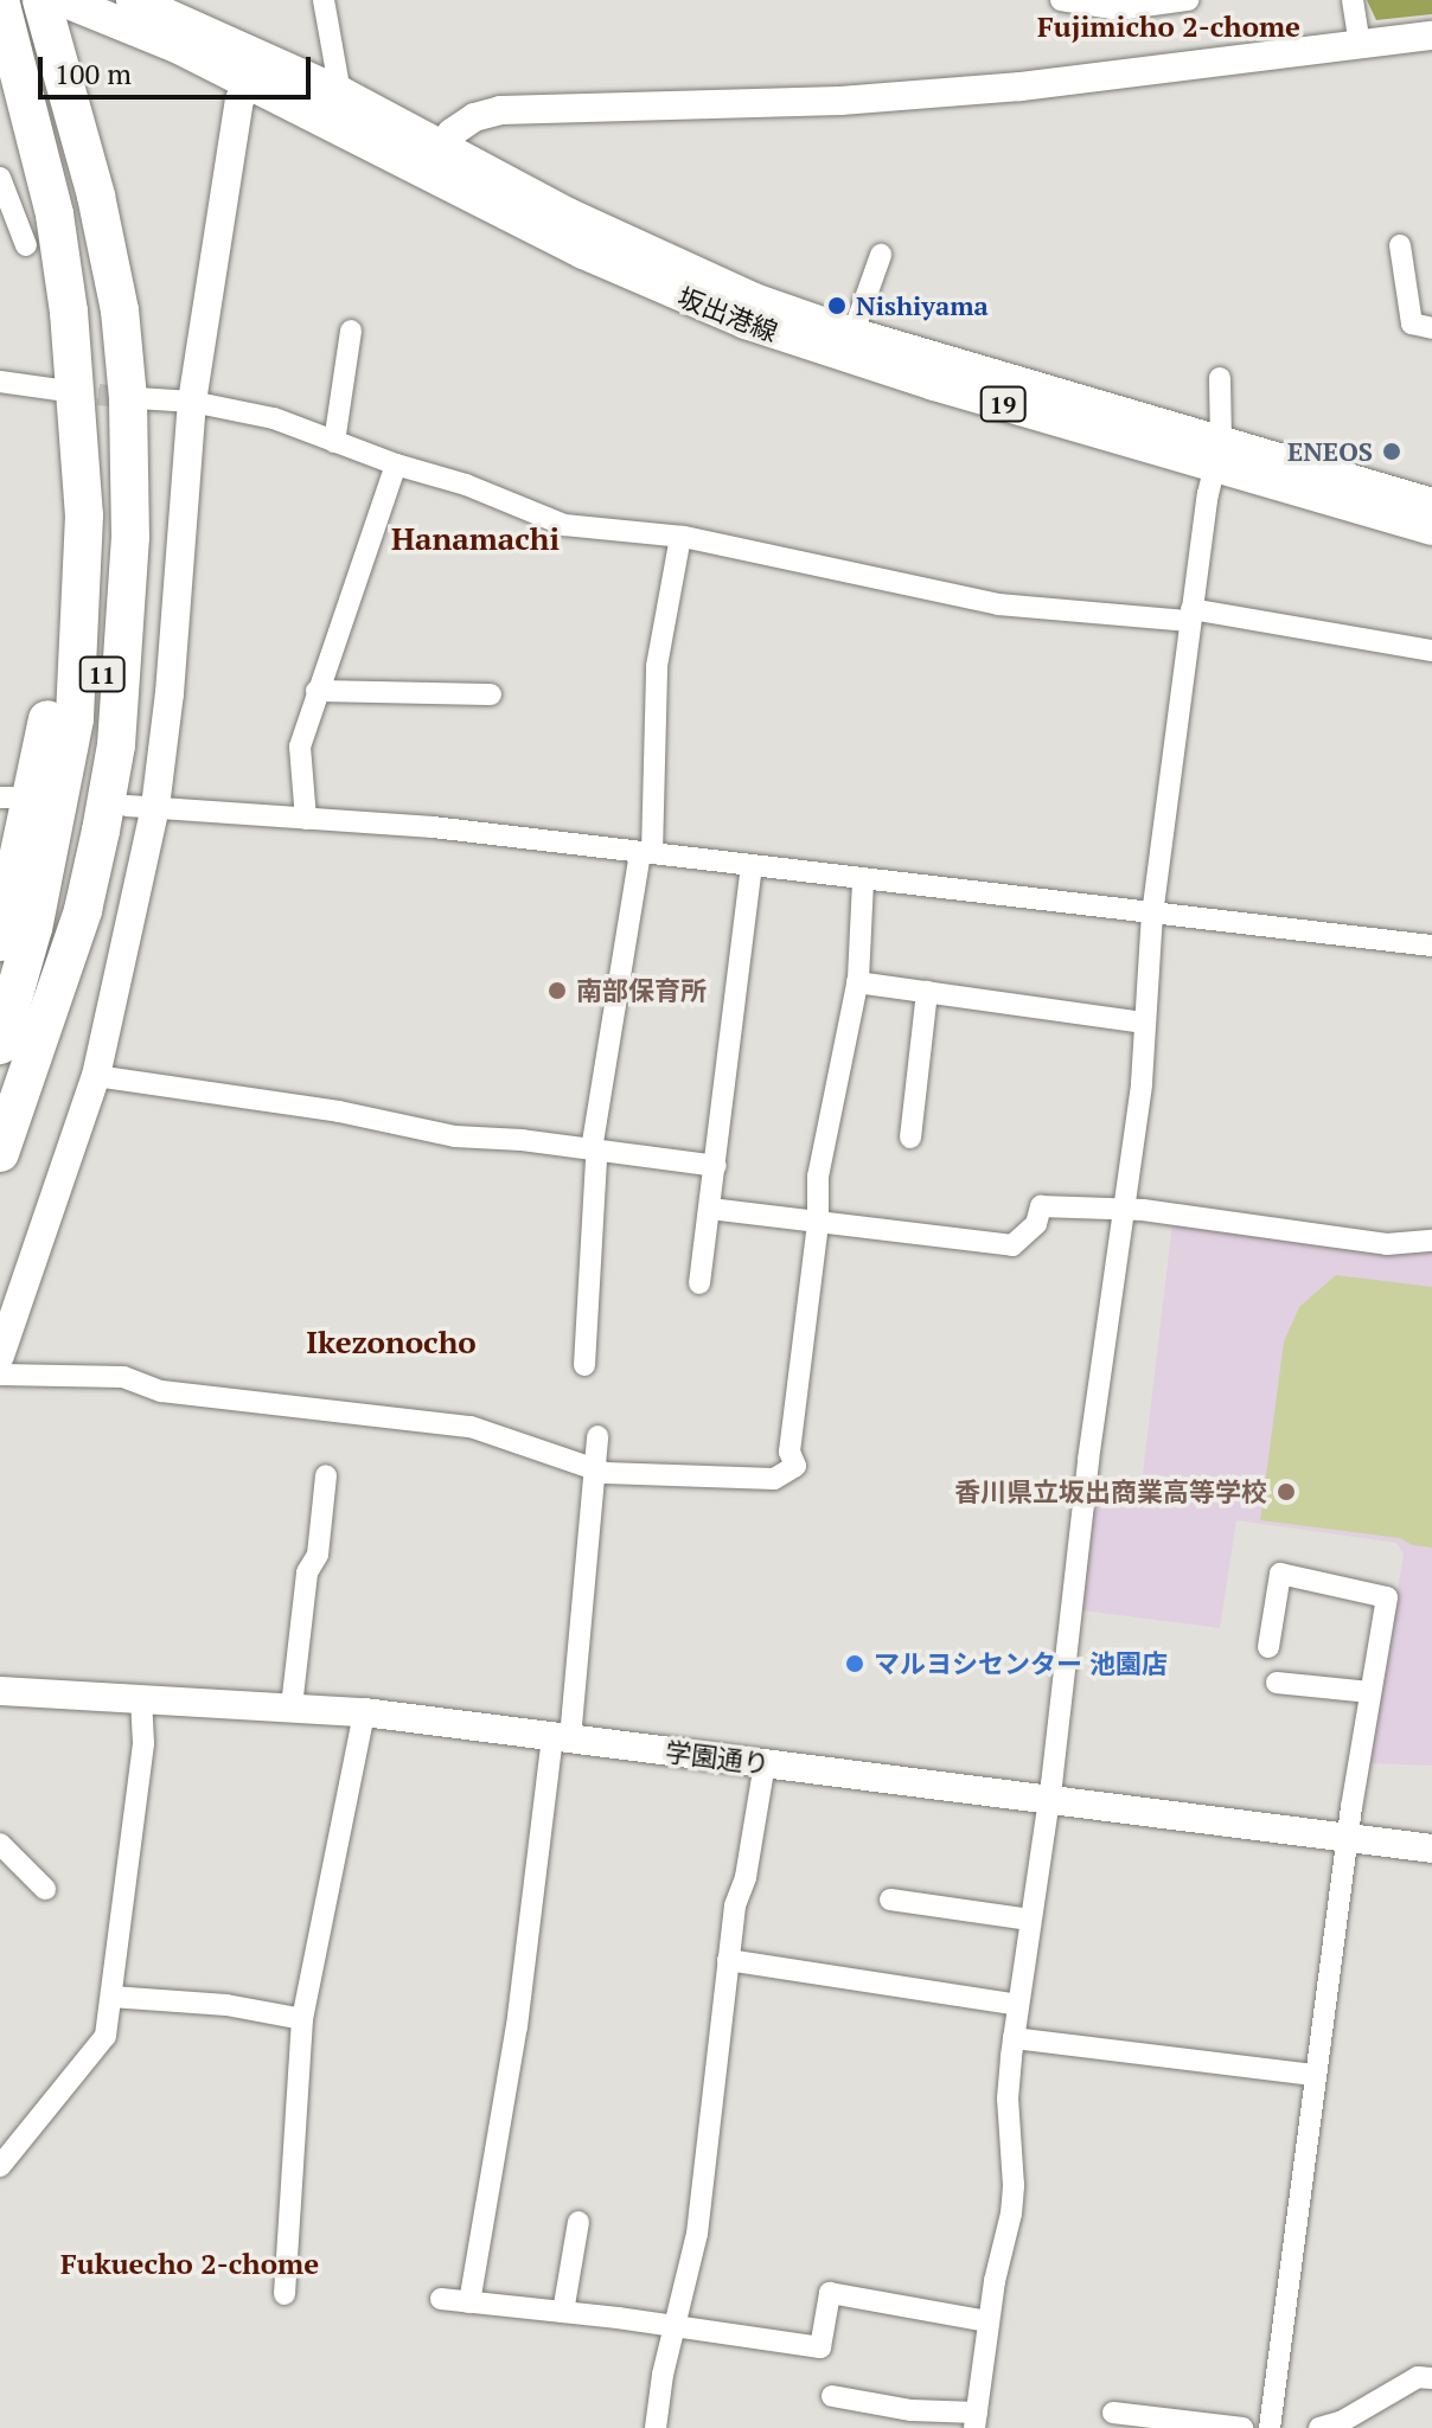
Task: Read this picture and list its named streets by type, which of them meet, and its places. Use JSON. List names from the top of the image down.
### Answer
{
  "streets": {
    "highway": ["11"],
    "main road": ["坂出港線", "19"],
    "street": ["学園通り"]
  },
  "districts": [
    "Fujimicho 2-chome",
    "Hanamachi",
    "Ikezonocho",
    "Fukuecho 2-chome"
  ],
  "places": [
    "Nishiyama",
    "ENEOS",
    "南部保育所",
    "香川県立坂出商業高等学校",
    "マルヨシセンター 池園店"
  ],
  "scale_bar": "100 m"
}
